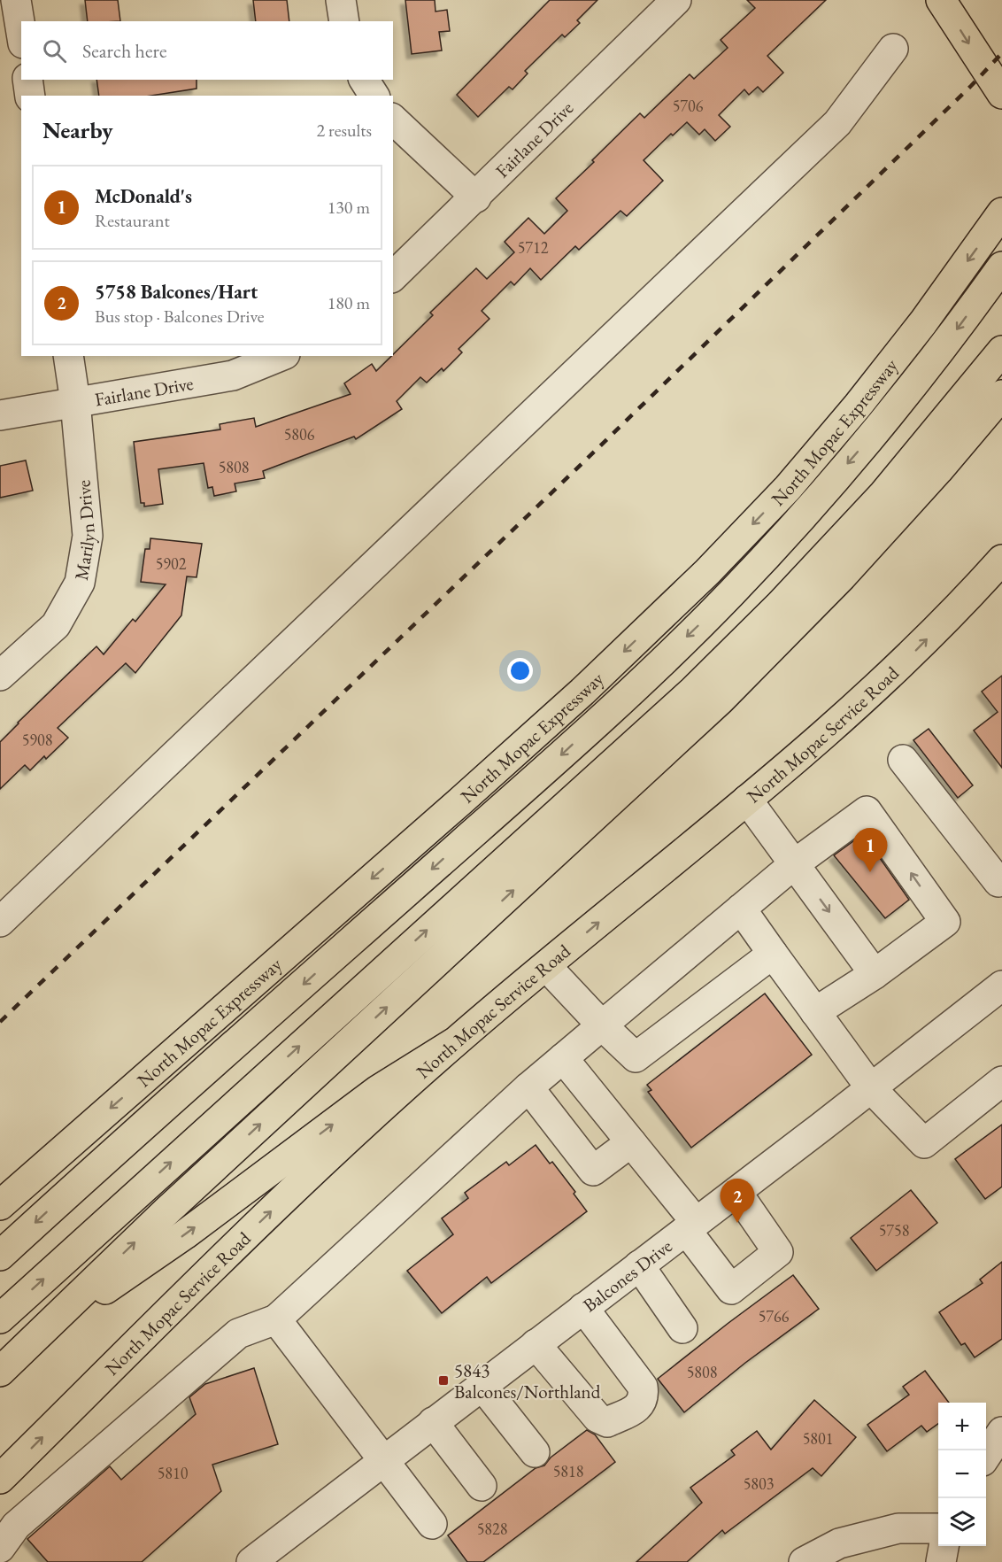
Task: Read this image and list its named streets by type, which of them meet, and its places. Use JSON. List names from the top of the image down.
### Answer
{
  "streets": {
    "main road": ["North Mopac Expressway", "North Mopac Service Road"],
    "street": ["Fairlane Drive", "Marilyn Drive", "Balcones Drive"]
  },
  "crossings": [
    ["Fairlane Drive", "Marilyn Drive"]
  ],
  "places": {
    "transit": ["5843 Balcones/Northland"]
  },
  "house_numbers": [
    "5706",
    "5712",
    "5806",
    "5808",
    "5902",
    "5908",
    "5758",
    "5766",
    "5808",
    "5801",
    "5818",
    "5810",
    "5803",
    "5828"
  ],
  "page": {
    "search": "Search here",
    "heading": ["Nearby", "2 results"],
    "list": [
      {
        "mark": "1",
        "name": "McDonald's",
        "note": "Restaurant",
        "value": "130 m"
      },
      {
        "mark": "2",
        "name": "5758 Balcones/Hart",
        "note": "Bus stop · Balcones Drive",
        "value": "180 m"
      }
    ],
    "pins": ["1", "2"],
    "map_buttons": ["+", "−"]
  }
}
